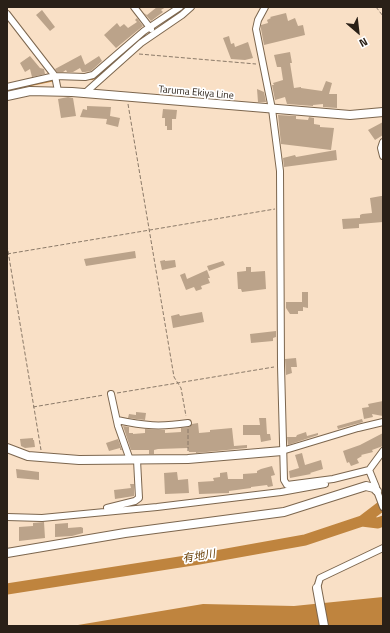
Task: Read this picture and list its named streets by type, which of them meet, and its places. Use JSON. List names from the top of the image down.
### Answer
{
  "streets": {
    "street": ["Taruma Ekiya Line"]
  },
  "water": ["有地川"],
  "north": "bottom right"
}
